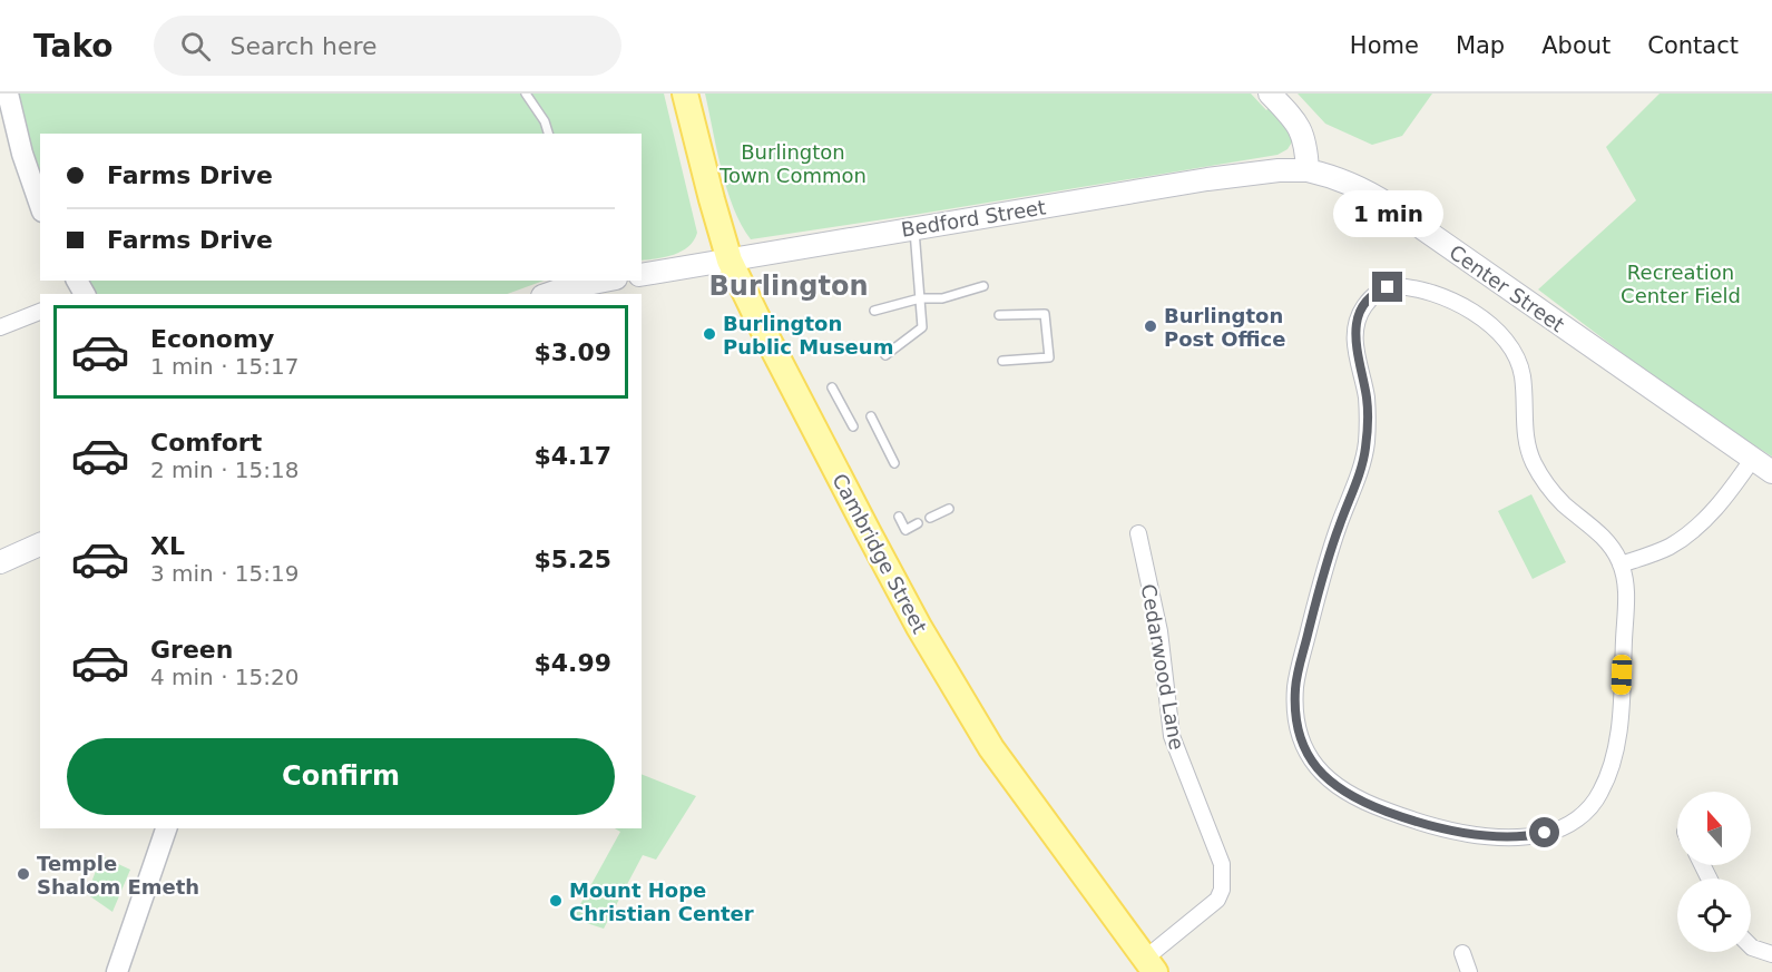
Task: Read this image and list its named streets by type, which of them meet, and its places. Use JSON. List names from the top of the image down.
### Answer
{
  "streets": {
    "main road": ["Bedford Street", "Center Street", "Cambridge Street"],
    "street": ["Cedarwood Lane"]
  },
  "crossings": [
    ["Bedford Street", "Center Street"],
    ["Bedford Street", "Cambridge Street"],
    ["Cambridge Street", "Cedarwood Lane"]
  ],
  "districts": ["Burlington"],
  "parks": ["Burlington Town Common", "Recreation Center Field"],
  "places": [
    "Burlington Post Office",
    "Burlington Public Museum",
    "Temple Shalom Emeth",
    "Mount Hope Christian Center"
  ],
  "north": "top",
  "page": {
    "header": "Tako",
    "search": "Search here",
    "nav": [
      "Home",
      "Map",
      "About",
      "Contact"
    ],
    "banner": ["Farms Drive", "Farms Drive"],
    "bubble": "1 min",
    "list": [
      {
        "name": "Economy",
        "note": "1 min · 15:17",
        "value": "$3.09"
      },
      {
        "name": "Comfort",
        "note": "2 min · 15:18",
        "value": "$4.17"
      },
      {
        "name": "XL",
        "note": "3 min · 15:19",
        "value": "$5.25"
      },
      {
        "name": "Green",
        "note": "4 min · 15:20",
        "value": "$4.99"
      }
    ],
    "buttons": "Confirm"
  }
}
